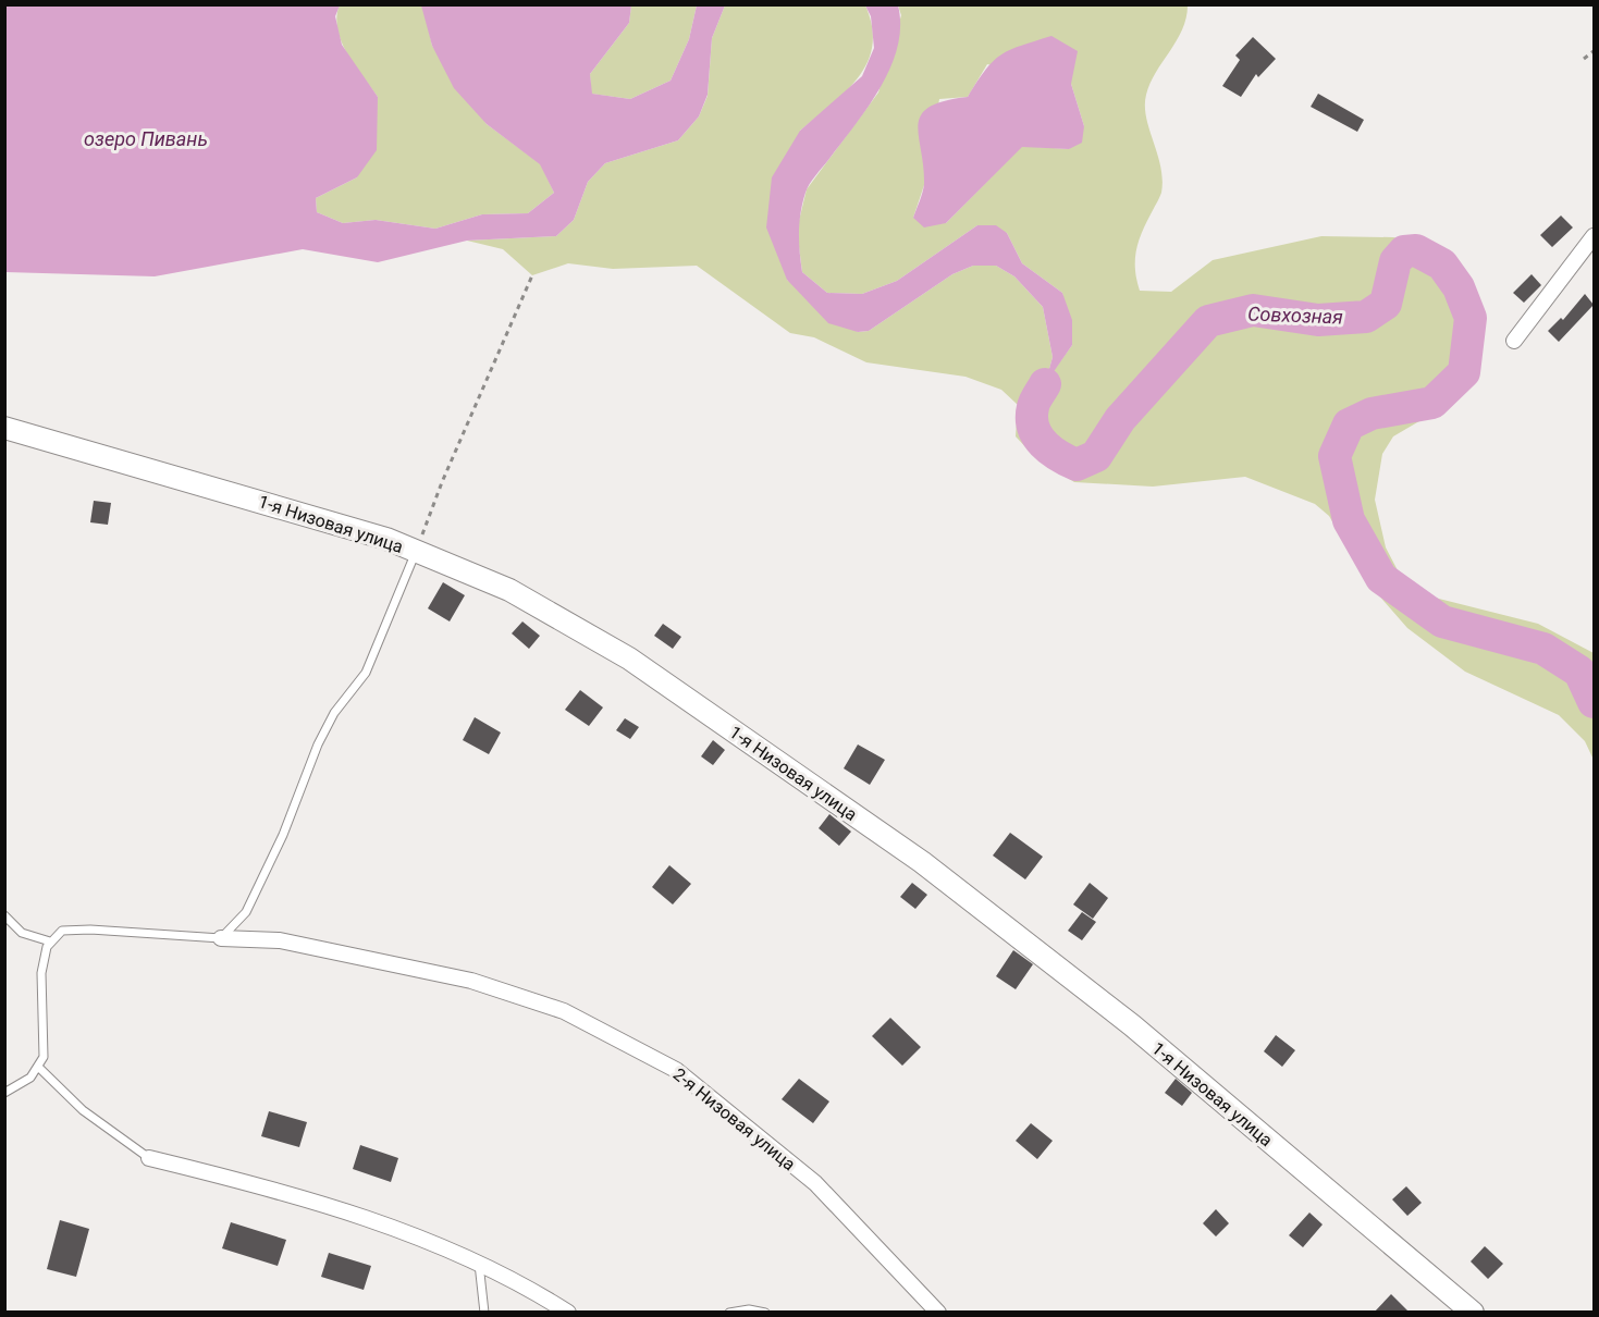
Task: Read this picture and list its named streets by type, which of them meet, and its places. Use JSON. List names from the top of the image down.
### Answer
{
  "streets": {
    "street": ["1-я Низовая улица", "2-я Низовая улица"]
  },
  "water": ["озеро Пивань", "Совхозная"]
}
